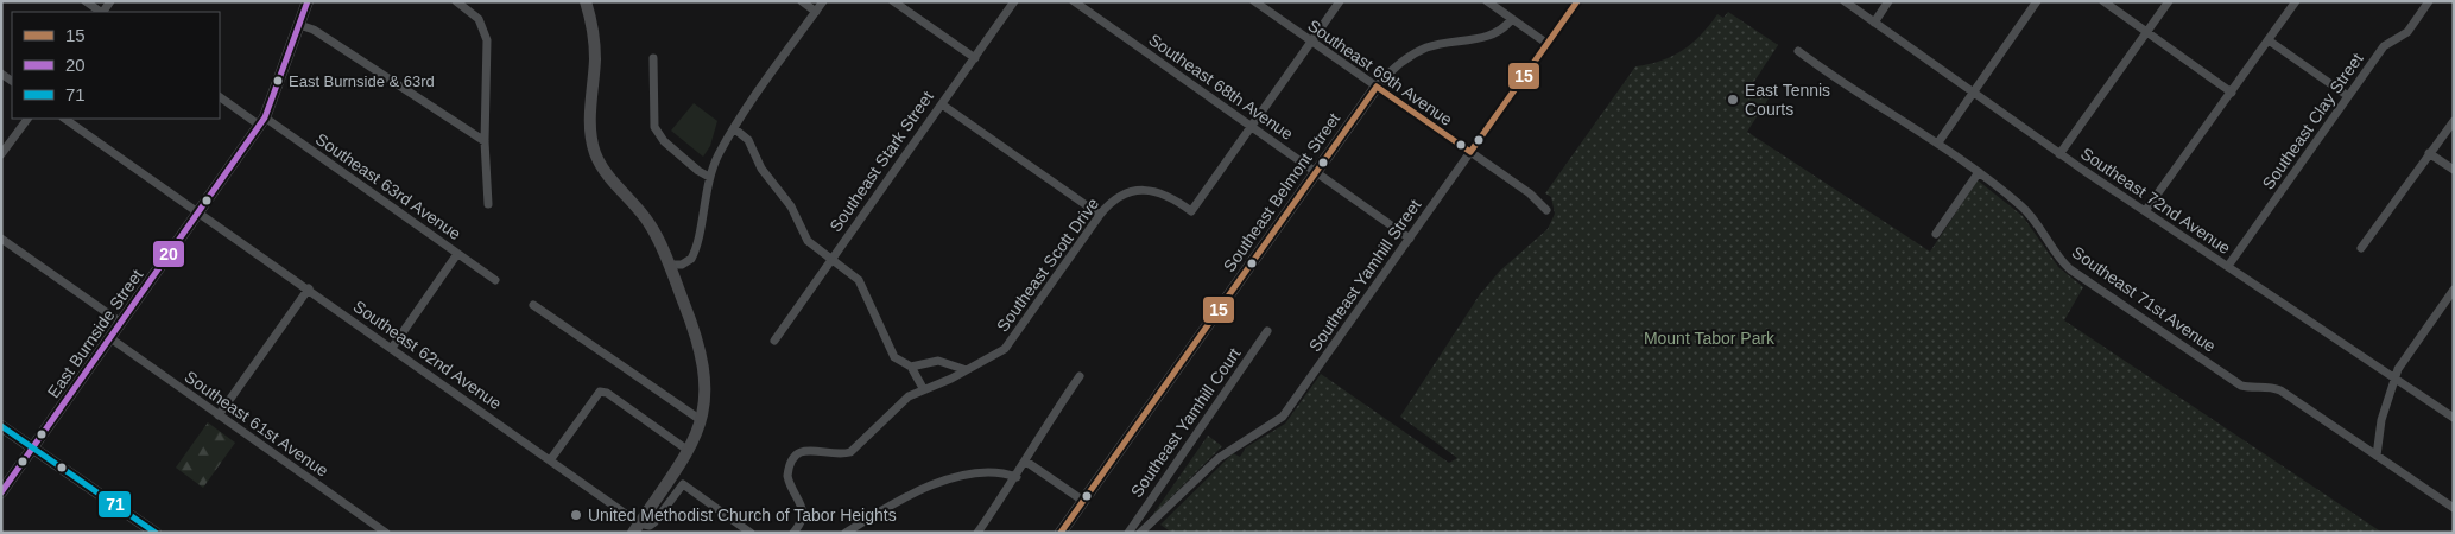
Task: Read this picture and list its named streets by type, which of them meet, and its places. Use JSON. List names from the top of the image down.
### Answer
{
  "streets": {
    "street": [
      "Southeast 69th Avenue",
      "Southeast 68th Avenue",
      "Southeast Clay Street",
      "Southeast Stark Street",
      "Southeast 63rd Avenue",
      "Southeast Belmont Street",
      "Southeast 72nd Avenue",
      "Southeast Scott Drive",
      "Southeast Yamhill Street",
      "Southeast 71st Avenue",
      "East Burnside Street",
      "Southeast 62nd Avenue",
      "Southeast Yamhill Court",
      "Southeast 61st Avenue"
    ]
  },
  "crossings": [
    ["Southeast 69th Avenue", "Southeast Belmont Street"],
    ["Southeast 69th Avenue", "Southeast Yamhill Street"],
    ["Southeast 68th Avenue", "Southeast Belmont Street"],
    ["Southeast 68th Avenue", "Southeast Scott Drive"],
    ["Southeast 68th Avenue", "Southeast Yamhill Street"],
    ["Southeast Clay Street", "Southeast 72nd Avenue"],
    ["Southeast 63rd Avenue", "East Burnside Street"],
    ["East Burnside Street", "Southeast 62nd Avenue"],
    ["East Burnside Street", "Southeast 61st Avenue"]
  ],
  "parks": ["Mount Tabor Park"],
  "places": ["East Burnside & 63rd", "East Tennis Courts", "United Methodist Church of Tabor Heights"],
  "lines": ["transit line 15", "transit line 20", "transit line 71"],
  "legend": ["15", "20", "71"]
}
